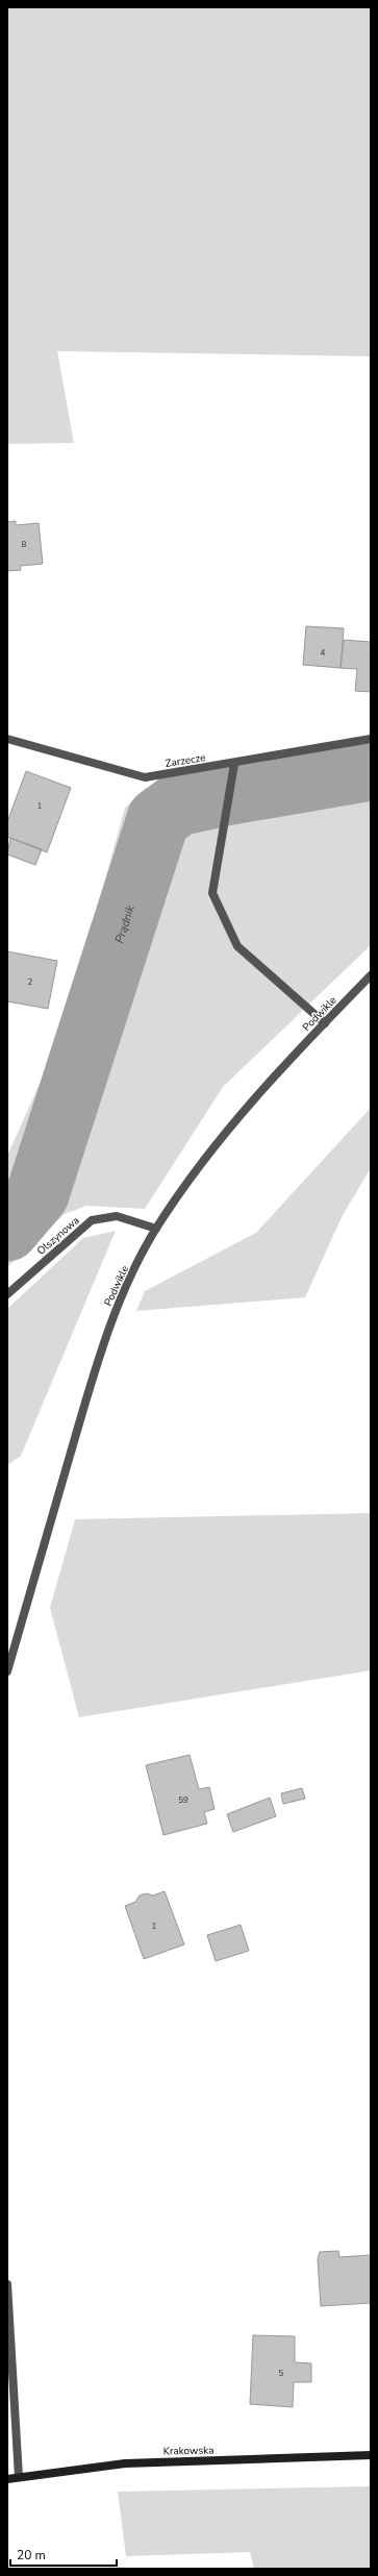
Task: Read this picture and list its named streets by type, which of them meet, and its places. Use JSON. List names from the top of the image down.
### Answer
{
  "streets": {
    "main road": ["Krakowska"],
    "street": ["Zarzecze", "Podwikle", "Olszynowa"]
  },
  "crossings": [
    ["Podwikle", "Olszynowa"]
  ],
  "water": ["Prądnik"],
  "house_numbers": [
    "8",
    "4",
    "1",
    "2",
    "59",
    "1",
    "5"
  ],
  "scale_bar": "20 m"
}
